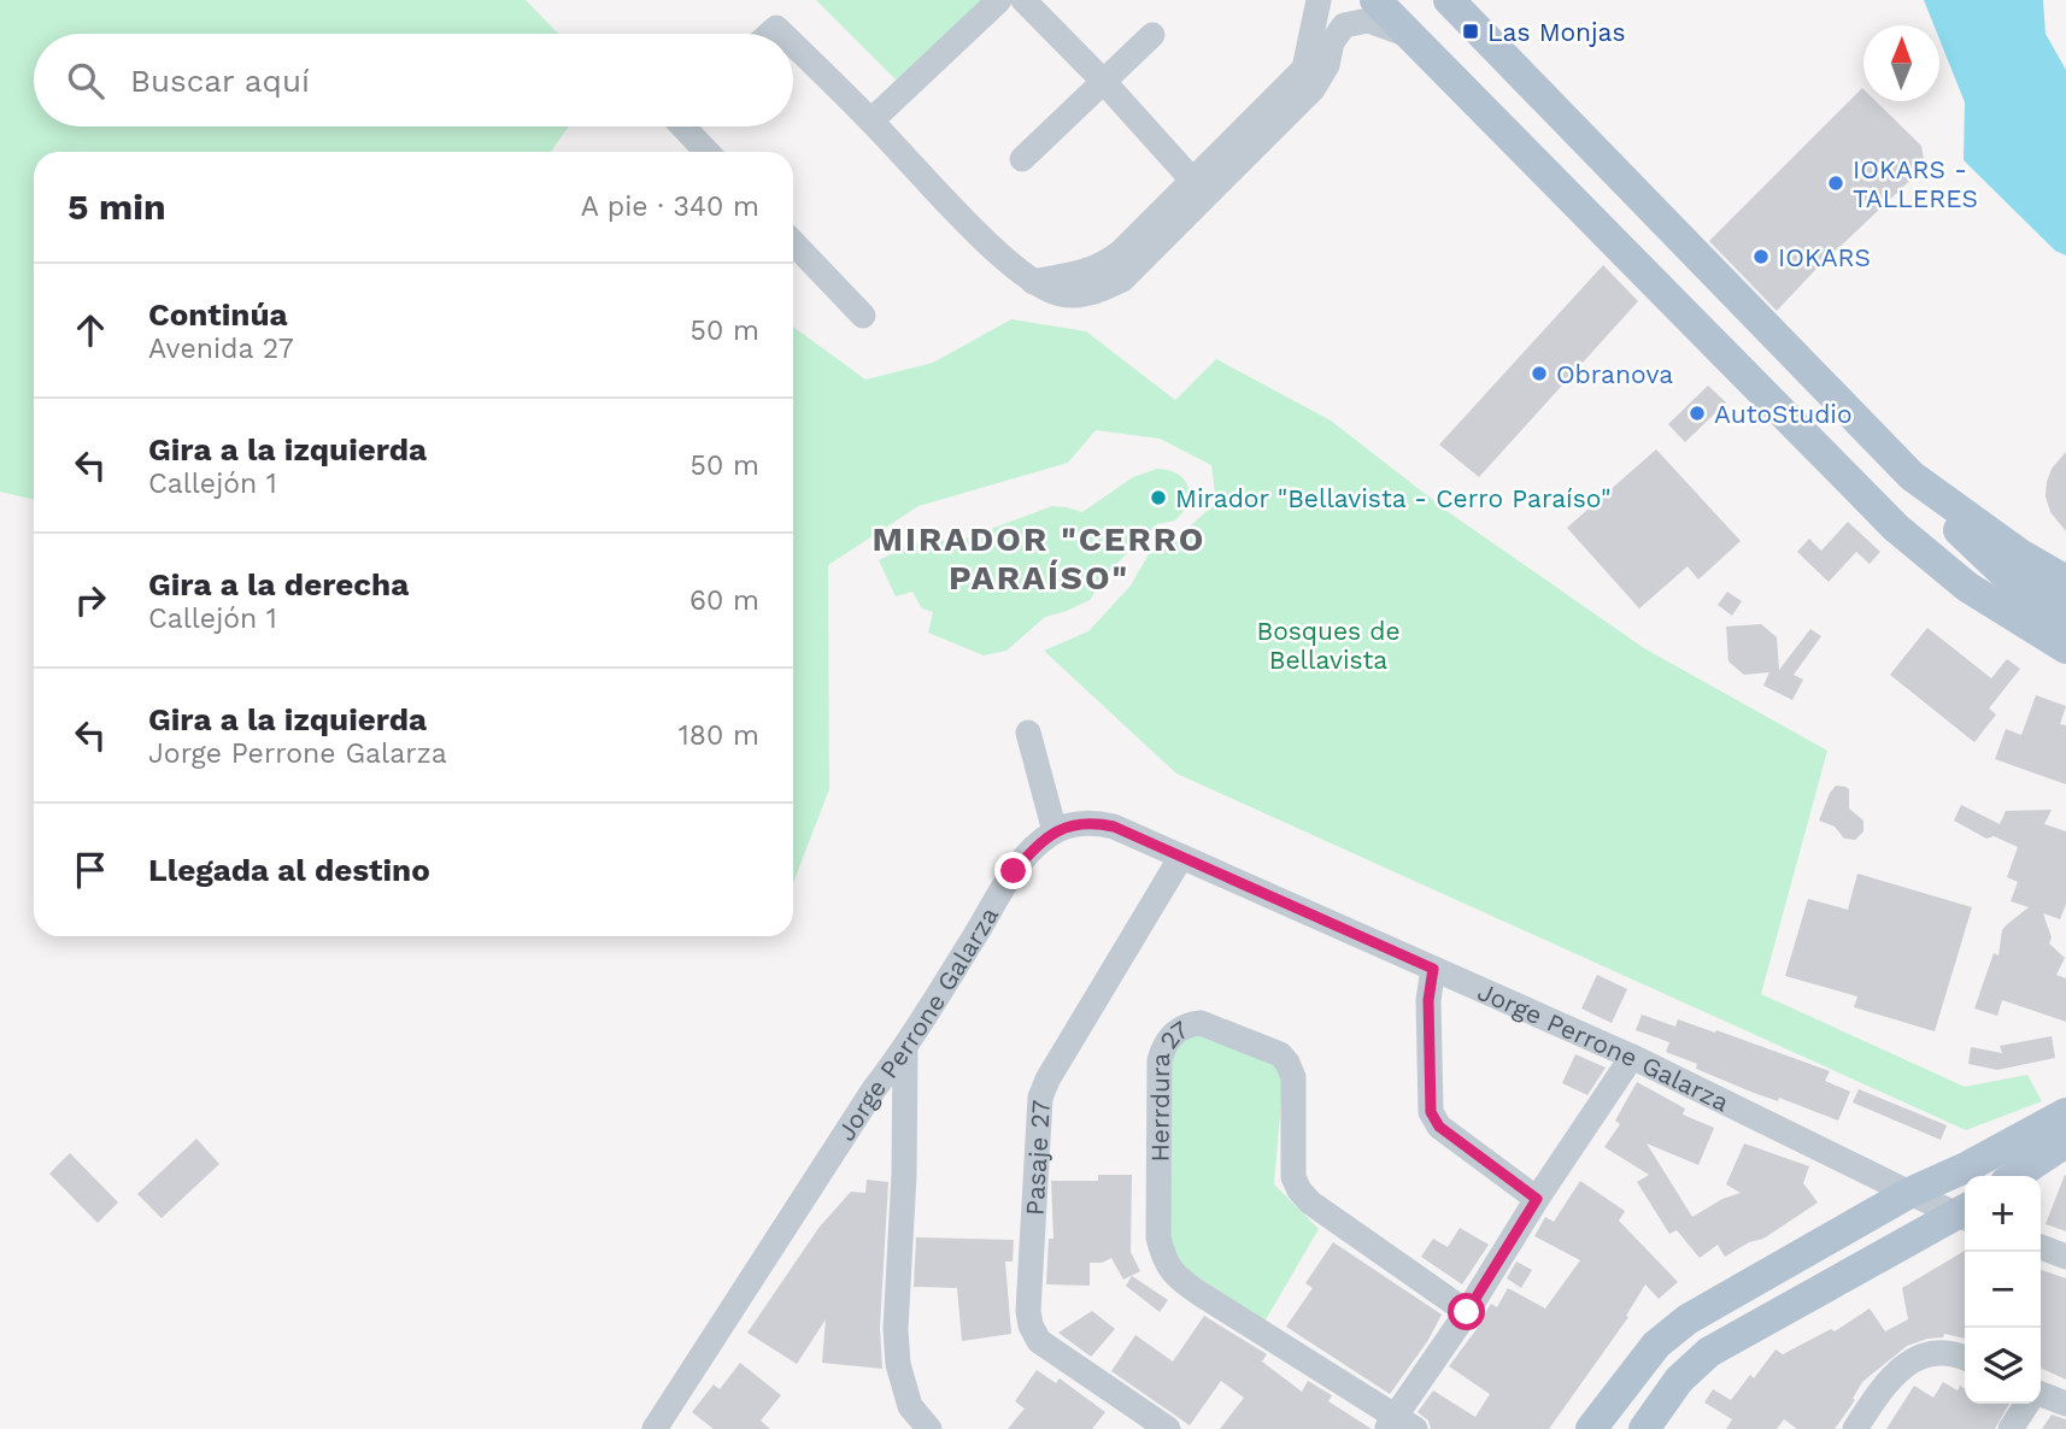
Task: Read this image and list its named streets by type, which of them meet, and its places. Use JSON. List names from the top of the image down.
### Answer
{
  "streets": {
    "street": ["Jorge Perrone Galarza", "Herrdura 27", "Pasaje 27"]
  },
  "crossings": [
    ["Jorge Perrone Galarza", "Pasaje 27"]
  ],
  "districts": ["MIRADOR \"CERRO PARAÍSO\""],
  "parks": ["Bosques de Bellavista"],
  "places": {
    "transit": ["Las Monjas"],
    "other": [
      "IOKARS - TALLERES",
      "IOKARS",
      "Obranova",
      "AutoStudio",
      "Mirador \"Bellavista - Cerro Paraíso\""
    ]
  },
  "north": "top",
  "page": {
    "search": "Buscar aquí",
    "heading": ["5 min", "A pie · 340 m"],
    "list": [
      ["Continúa", "Avenida 27", "50 m"],
      ["Gira a la izquierda", "Callejón 1", "50 m"],
      ["Gira a la derecha", "Callejón 1", "60 m"],
      ["Gira a la izquierda", "Jorge Perrone Galarza", "180 m"],
      "Llegada al destino"
    ],
    "map_buttons": ["+", "−"]
  }
}
